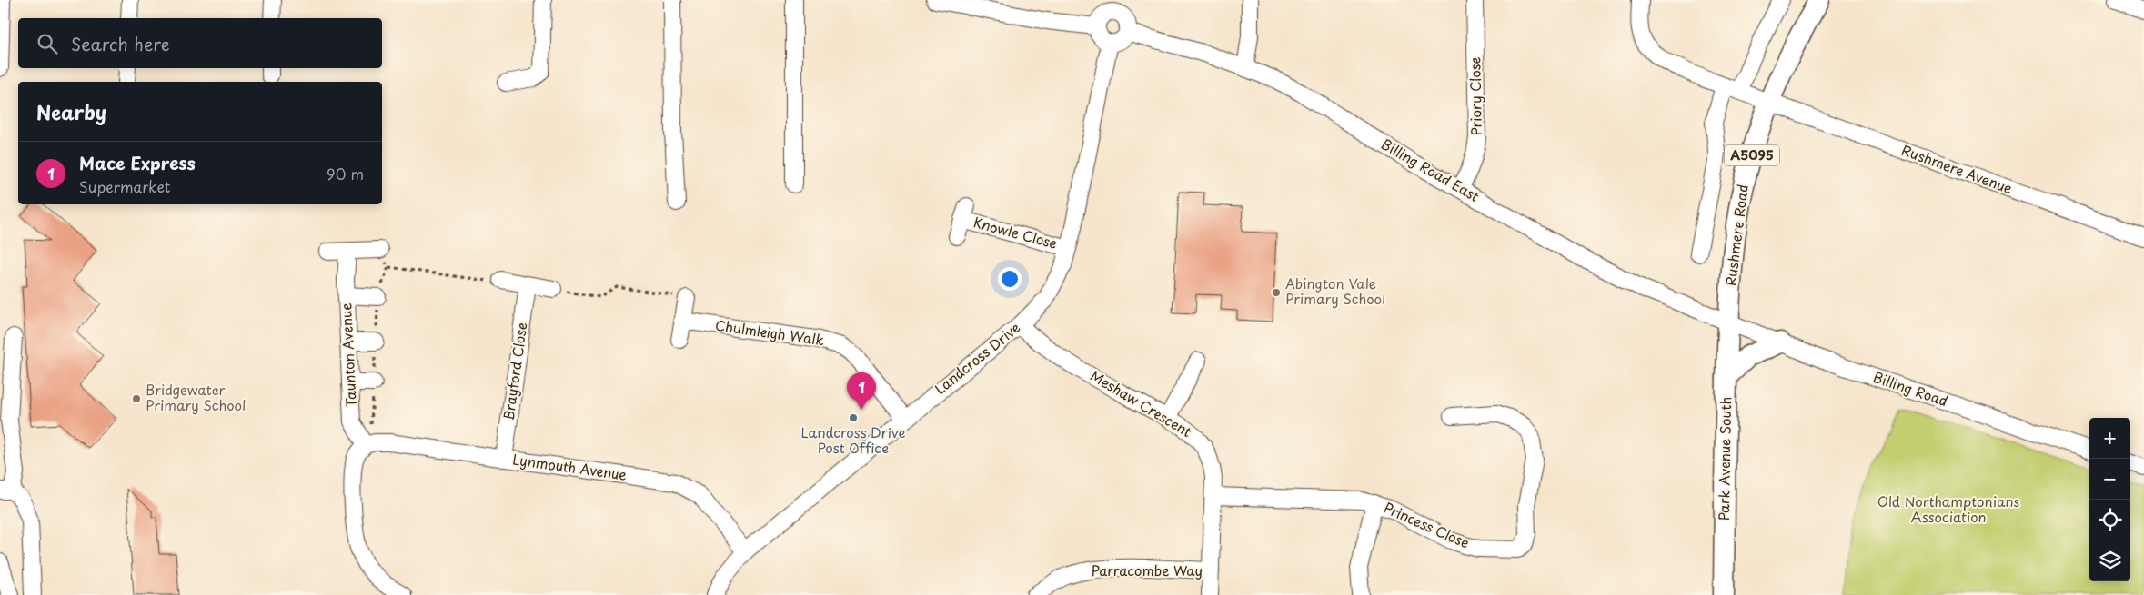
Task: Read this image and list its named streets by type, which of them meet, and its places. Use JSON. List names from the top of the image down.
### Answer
{
  "streets": {
    "main road": ["A5095", "Rushmere Road", "Park Avenue South"],
    "street": [
      "Priory Close",
      "Rushmere Avenue",
      "Billing Road East",
      "Knowle Close",
      "Chulmleigh Walk",
      "Taunton Avenue",
      "Landcross Drive",
      "Brayford Close",
      "Billing Road",
      "Meshaw Crescent",
      "Lynmouth Avenue",
      "Princess Close",
      "Parracombe Way"
    ]
  },
  "crossings": [
    ["Priory Close", "Billing Road East"],
    ["Rushmere Avenue", "Rushmere Road"],
    ["Billing Road East", "Rushmere Road"],
    ["Billing Road East", "Landcross Drive"],
    ["Billing Road East", "Billing Road"],
    ["Billing Road East", "Park Avenue South"],
    ["Knowle Close", "Landcross Drive"],
    ["Rushmere Road", "Billing Road"],
    ["Rushmere Road", "Park Avenue South"],
    ["Chulmleigh Walk", "Landcross Drive"],
    ["Taunton Avenue", "Lynmouth Avenue"],
    ["Landcross Drive", "Meshaw Crescent"],
    ["Landcross Drive", "Lynmouth Avenue"],
    ["Brayford Close", "Lynmouth Avenue"],
    ["Billing Road", "Park Avenue South"],
    ["Meshaw Crescent", "Princess Close"],
    ["Meshaw Crescent", "Parracombe Way"]
  ],
  "parks": ["Old Northamptonians Association"],
  "places": ["Abington Vale Primary School", "Bridgewater Primary School", "Landcross Drive Post Office"],
  "page": {
    "search": "Search here",
    "heading": "Nearby",
    "list": [
      {
        "mark": "1",
        "name": "Mace Express",
        "note": "Supermarket",
        "value": "90 m"
      }
    ],
    "pins": "1",
    "map_buttons": ["+", "−"]
  }
}
